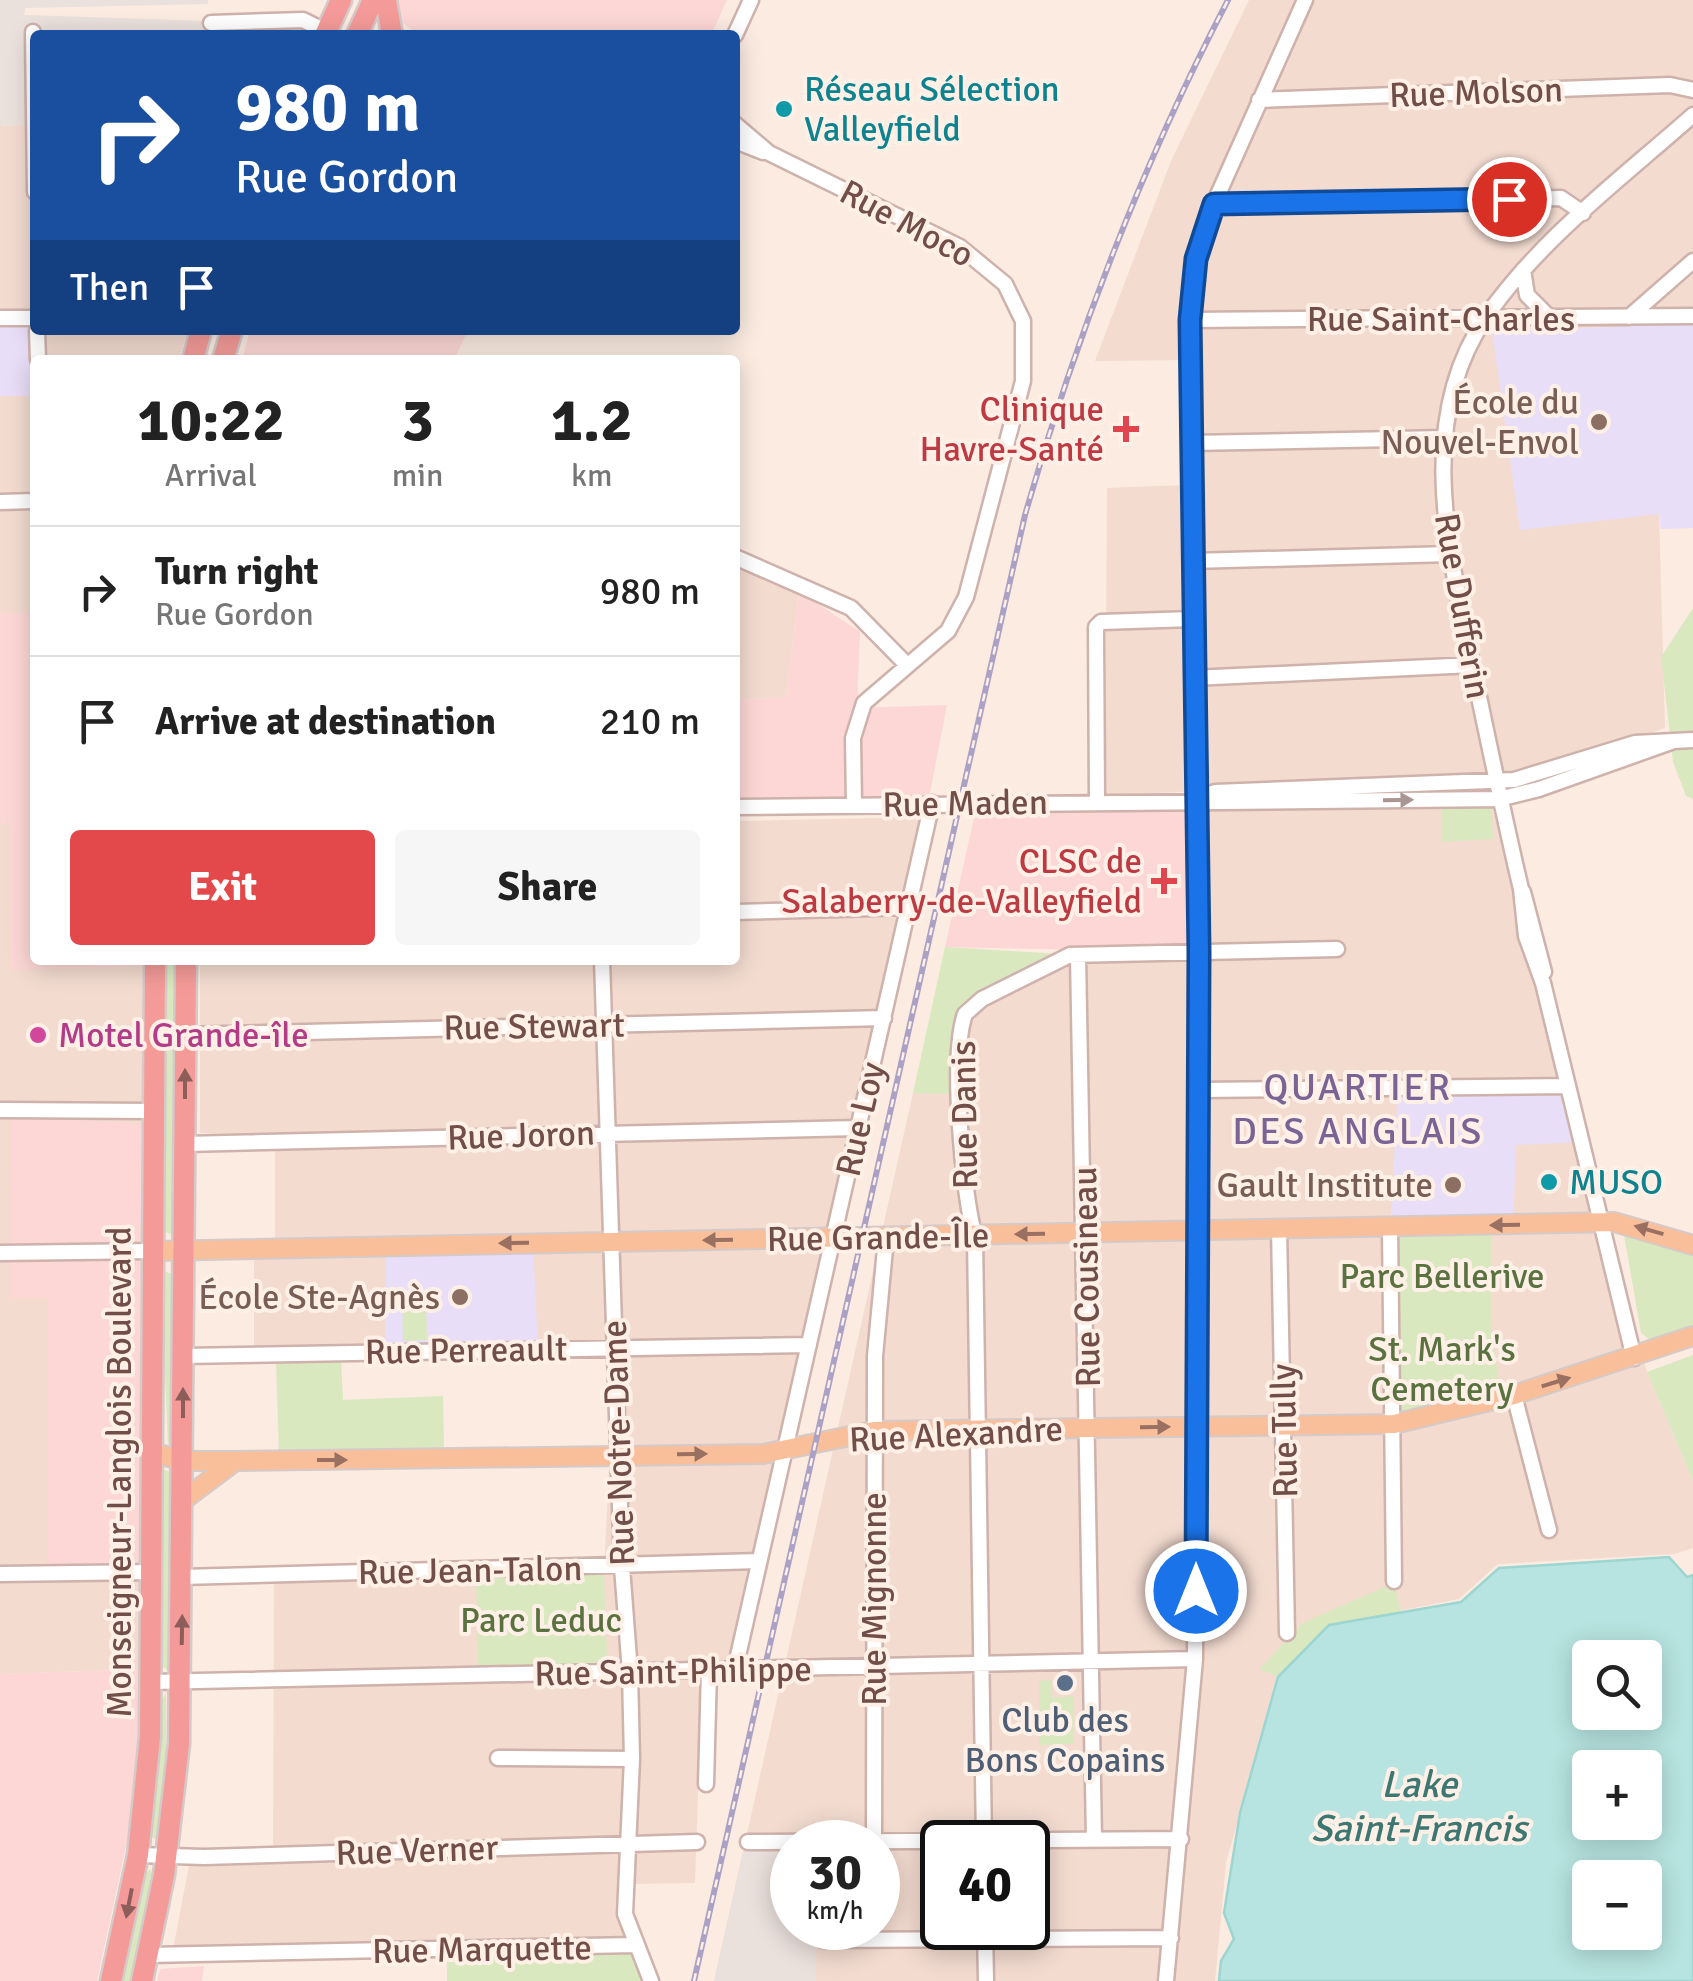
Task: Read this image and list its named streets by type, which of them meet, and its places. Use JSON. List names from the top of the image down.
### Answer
{
  "streets": {
    "highway": ["Monseigneur-Langlois Boulevard"],
    "main road": ["Rue Grande-Île", "Rue Alexandre"],
    "street": [
      "Rue Molson",
      "Rue Moco",
      "Rue Saint-Charles",
      "Rue Dufferin",
      "Rue Maden",
      "Rue Stewart",
      "Rue Danis",
      "Rue Loy",
      "Rue Joron",
      "Rue Cousineau",
      "Rue Perreault",
      "Rue Tully",
      "Rue Notre-Dame",
      "Rue Jean-Talon",
      "Rue Mignonne",
      "Rue Saint-Philippe",
      "Rue Verner",
      "Rue Marquette"
    ]
  },
  "crossings": [
    ["Rue Moco", "Rue Maden"],
    ["Rue Saint-Charles", "Rue Dufferin"],
    ["Rue Dufferin", "Rue Maden"],
    ["Rue Dufferin", "Rue Grande-Île"],
    ["Rue Dufferin", "Rue Alexandre"],
    ["Rue Maden", "Rue Loy"],
    ["Rue Stewart", "Rue Loy"],
    ["Rue Stewart", "Rue Notre-Dame"],
    ["Rue Stewart", "Monseigneur-Langlois Boulevard"],
    ["Rue Danis", "Rue Grande-Île"],
    ["Rue Danis", "Rue Cousineau"],
    ["Rue Danis", "Rue Alexandre"],
    ["Rue Danis", "Rue Saint-Philippe"],
    ["Rue Loy", "Rue Joron"],
    ["Rue Loy", "Rue Grande-Île"],
    ["Rue Loy", "Rue Perreault"],
    ["Rue Loy", "Rue Alexandre"],
    ["Rue Loy", "Rue Jean-Talon"],
    ["Rue Loy", "Rue Saint-Philippe"],
    ["Rue Joron", "Rue Notre-Dame"],
    ["Rue Joron", "Monseigneur-Langlois Boulevard"],
    ["Rue Grande-Île", "Rue Cousineau"],
    ["Rue Grande-Île", "Rue Tully"],
    ["Rue Grande-Île", "Rue Notre-Dame"],
    ["Rue Grande-Île", "Monseigneur-Langlois Boulevard"],
    ["Rue Grande-Île", "Rue Mignonne"],
    ["Rue Cousineau", "Rue Alexandre"],
    ["Rue Cousineau", "Rue Saint-Philippe"],
    ["Rue Perreault", "Rue Notre-Dame"],
    ["Rue Perreault", "Monseigneur-Langlois Boulevard"],
    ["Rue Tully", "Rue Alexandre"],
    ["Rue Alexandre", "Rue Notre-Dame"],
    ["Rue Alexandre", "Monseigneur-Langlois Boulevard"],
    ["Rue Alexandre", "Rue Mignonne"],
    ["Rue Notre-Dame", "Rue Jean-Talon"],
    ["Rue Notre-Dame", "Rue Saint-Philippe"],
    ["Rue Notre-Dame", "Rue Verner"],
    ["Rue Notre-Dame", "Rue Marquette"],
    ["Monseigneur-Langlois Boulevard", "Rue Jean-Talon"],
    ["Monseigneur-Langlois Boulevard", "Rue Saint-Philippe"],
    ["Monseigneur-Langlois Boulevard", "Rue Verner"],
    ["Monseigneur-Langlois Boulevard", "Rue Marquette"],
    ["Rue Mignonne", "Rue Saint-Philippe"]
  ],
  "one_way": ["Rue Grande-Île", "Rue Alexandre"],
  "districts": ["QUARTIER DES ANGLAIS"],
  "water": ["Lake Saint-Francis"],
  "parks": ["Parc Bellerive", "St. Mark's Cemetery", "Parc Leduc"],
  "places": {
    "other": [
      "Réseau Sélection Valleyfield",
      "École du Nouvel-Envol",
      "Motel Grande-île",
      "MUSO",
      "Gault Institute",
      "École Ste-Agnès",
      "Club des Bons Copains"
    ],
    "health": ["Clinique Havre-Santé", "CLSC de Salaberry-de-Valleyfield"]
  },
  "page": {
    "turn": ["980 m", "Rue Gordon"],
    "then": "Then",
    "eta": [
      "10:22",
      "Arrival",
      "3",
      "min",
      "1.2",
      "km"
    ],
    "list": [
      {
        "name": "Turn right",
        "note": "Rue Gordon",
        "value": "980 m"
      },
      {
        "name": "Arrive at destination",
        "value": "210 m"
      }
    ],
    "buttons": ["Exit", "Share"],
    "map_buttons": ["+", "−"],
    "speed": "30 km/h",
    "limit": "40"
  }
}
